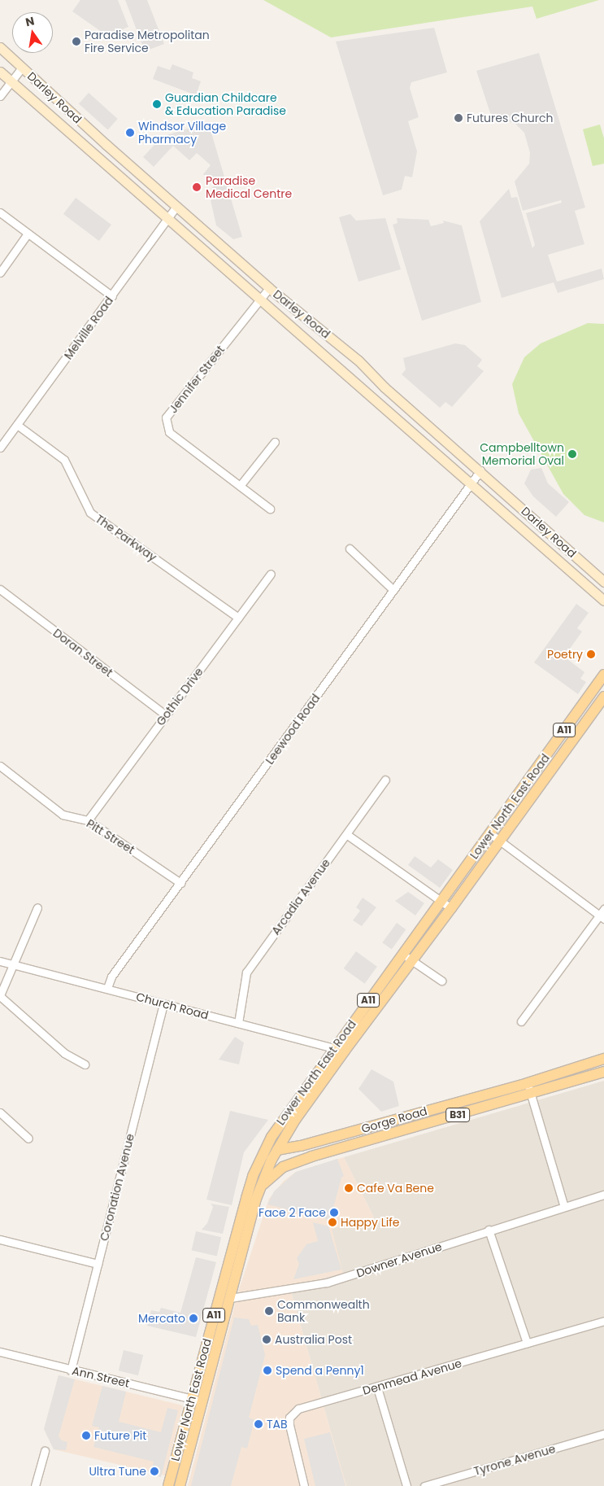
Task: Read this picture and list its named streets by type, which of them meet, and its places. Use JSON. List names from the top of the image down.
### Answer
{
  "streets": {
    "main road": [
      "Darley Road",
      "A11",
      "Lower North East Road",
      "B31",
      "Gorge Road"
    ],
    "street": [
      "Melville Road",
      "Jennifer Street",
      "The Parkway",
      "Doran Street",
      "Gothic Drive",
      "Leewood Road",
      "Pitt Street",
      "Arcadia Avenue",
      "Church Road",
      "Coronation Avenue",
      "Downer Avenue",
      "Ann Street",
      "Denmead Avenue",
      "Tyrone Avenue"
    ]
  },
  "crossings": [
    ["Darley Road", "Melville Road"],
    ["Darley Road", "Jennifer Street"],
    ["Darley Road", "Leewood Road"],
    ["Melville Road", "The Parkway"],
    ["The Parkway", "Gothic Drive"],
    ["Doran Street", "Gothic Drive"],
    ["Gothic Drive", "Pitt Street"],
    ["Leewood Road", "Pitt Street"],
    ["Leewood Road", "Church Road"],
    ["Lower North East Road", "Church Road"],
    ["Lower North East Road", "Gorge Road"],
    ["Lower North East Road", "Downer Avenue"],
    ["Lower North East Road", "Ann Street"],
    ["Arcadia Avenue", "Church Road"],
    ["Church Road", "Coronation Avenue"],
    ["Coronation Avenue", "Ann Street"]
  ],
  "places": [
    "Paradise Metropolitan Fire Service",
    "Guardian Childcare & Education Paradise",
    "Futures Church",
    "Windsor Village Pharmacy",
    "Paradise Medical Centre",
    "Campbelltown Memorial Oval",
    "Poetry",
    "Cafe Va Bene",
    "Face 2 Face",
    "Happy Life",
    "Commonwealth Bank",
    "Mercato",
    "Australia Post",
    "Spend a Penny1",
    "TAB",
    "Future Pit",
    "Ultra Tune"
  ],
  "north": "top"
}
